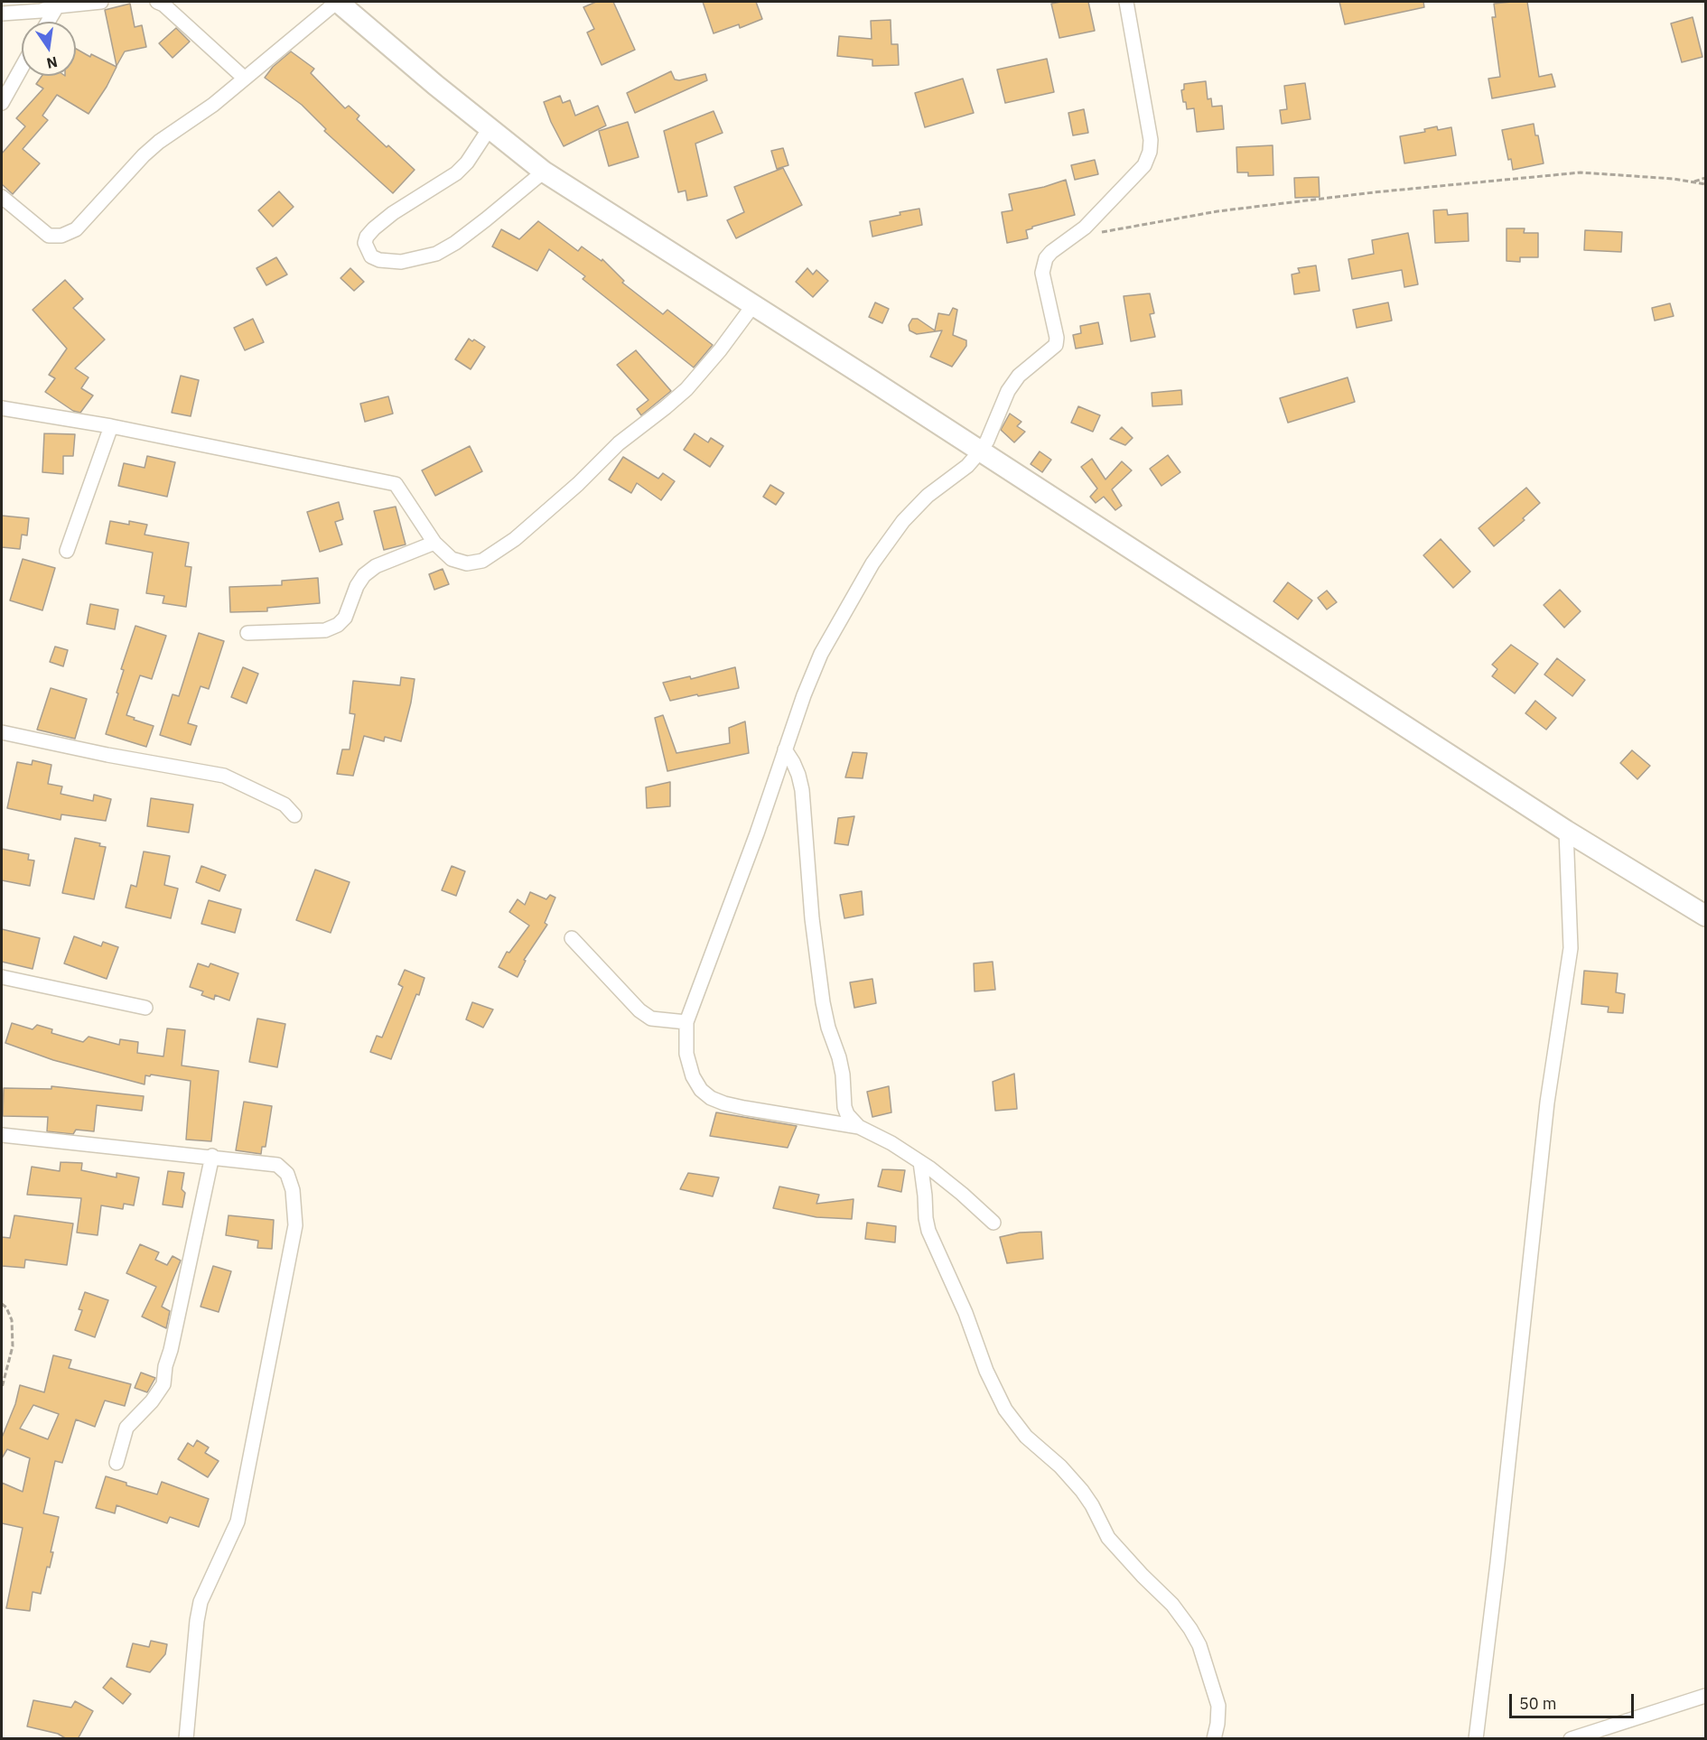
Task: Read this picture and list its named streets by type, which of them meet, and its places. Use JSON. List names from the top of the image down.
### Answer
{
  "scale_bar": "50 m",
  "north": "bottom"
}
